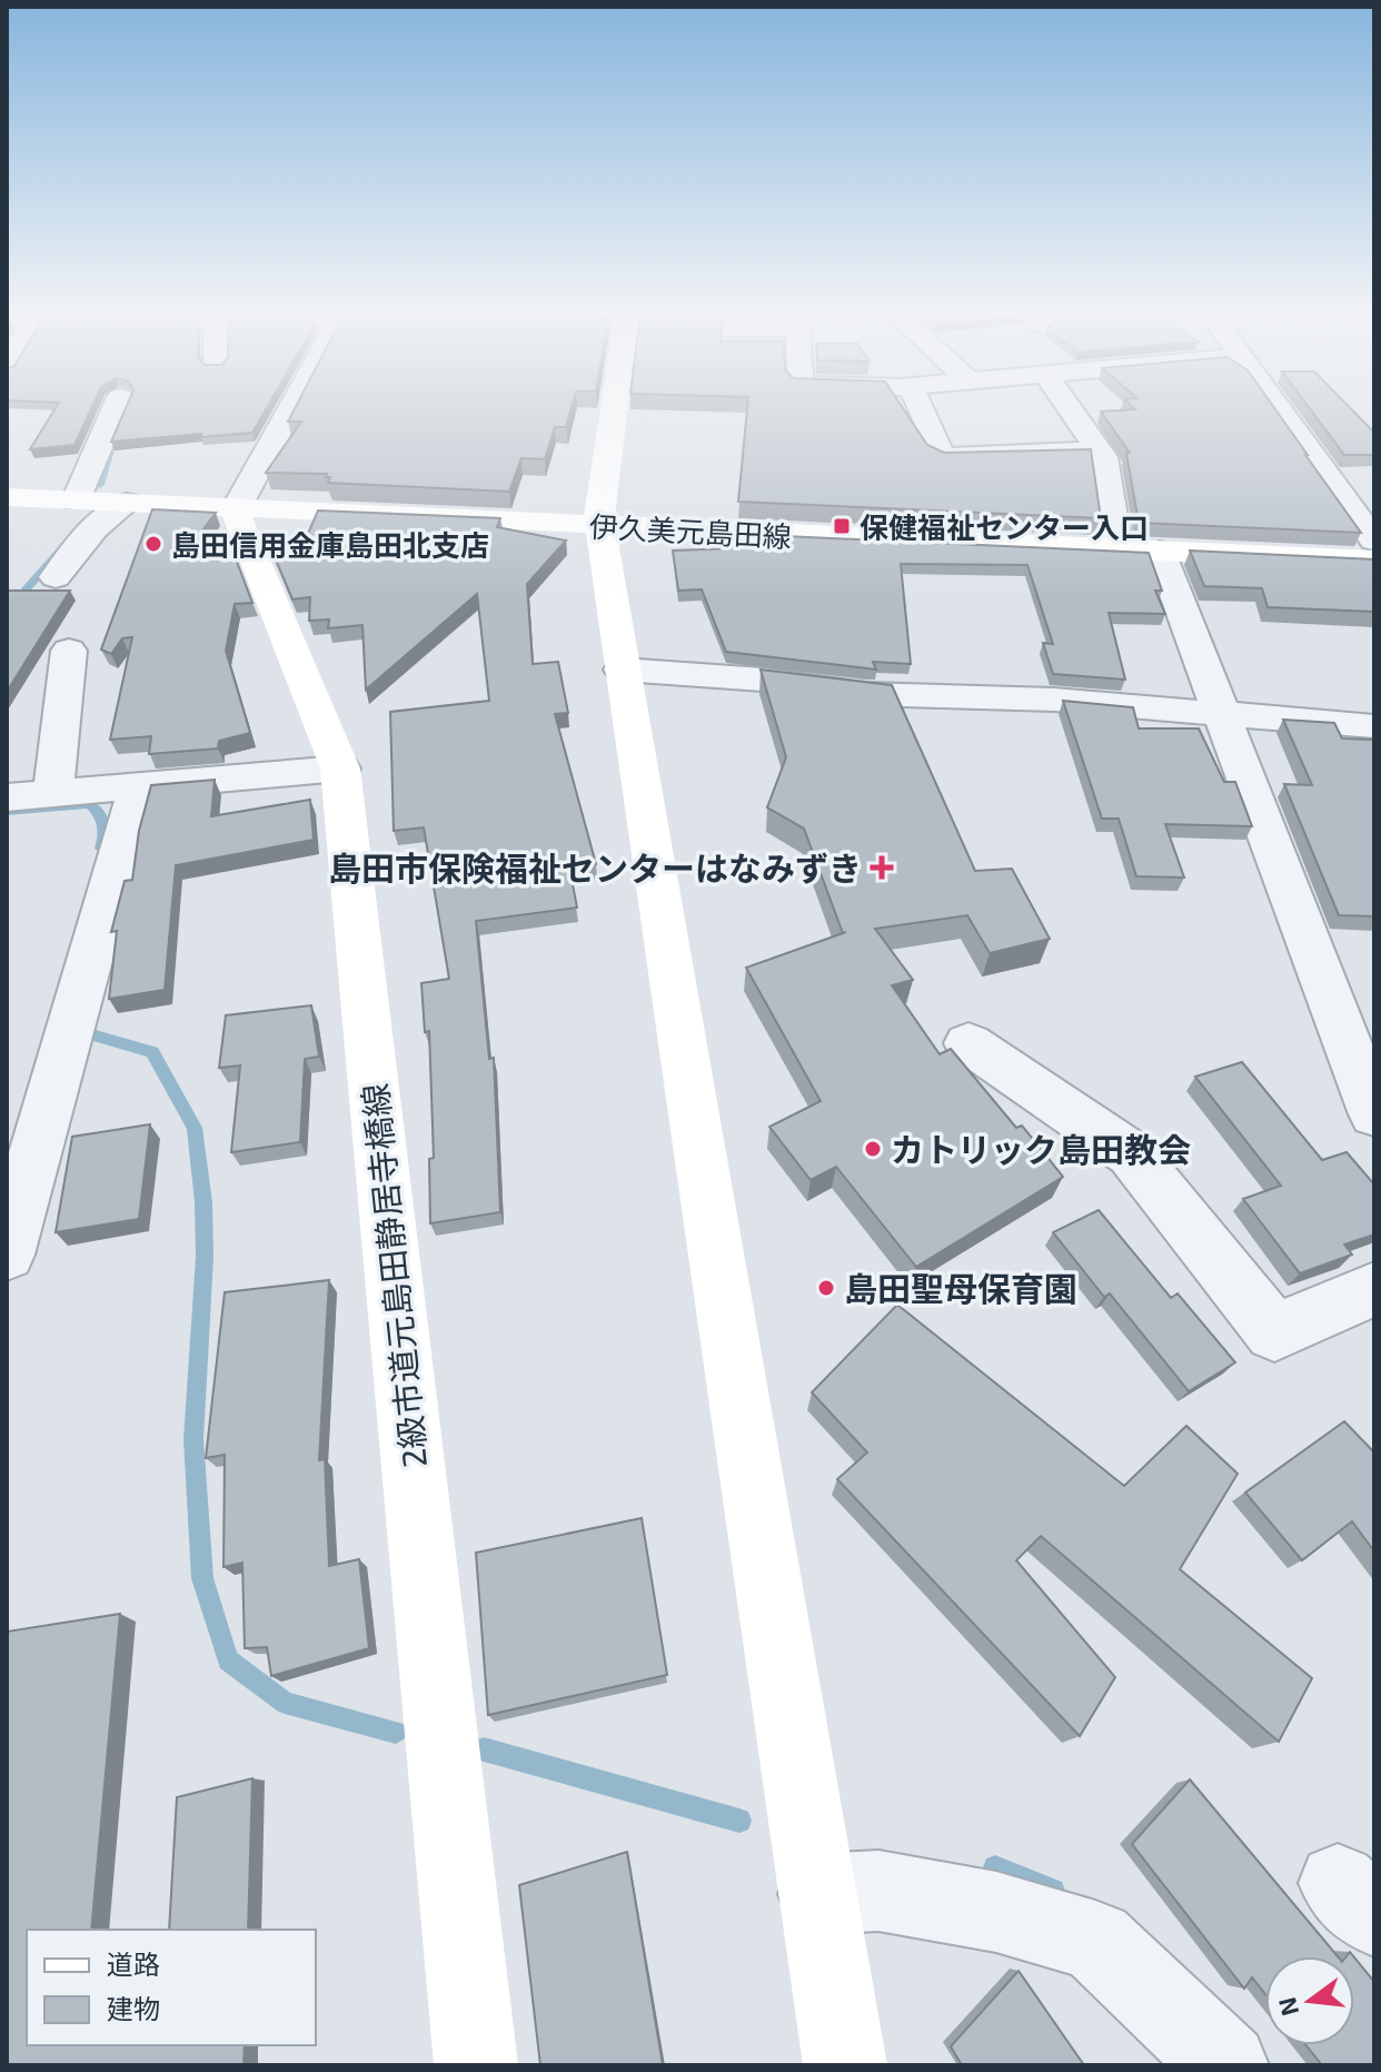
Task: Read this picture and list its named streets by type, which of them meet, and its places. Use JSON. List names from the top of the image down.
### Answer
{
  "streets": {
    "street": ["伊久美元島田線", "2級市道元島田静居寺橋線"]
  },
  "crossings": [
    ["伊久美元島田線", "2級市道元島田静居寺橋線"]
  ],
  "places": {
    "transit": ["保健福祉センター入口"],
    "other": ["島田信用金庫島田北支店", "カトリック島田教会", "島田聖母保育園"],
    "health": ["島田市保険福祉センターはなみずき"]
  },
  "legend": ["道路", "建物"],
  "north": "left"
}
